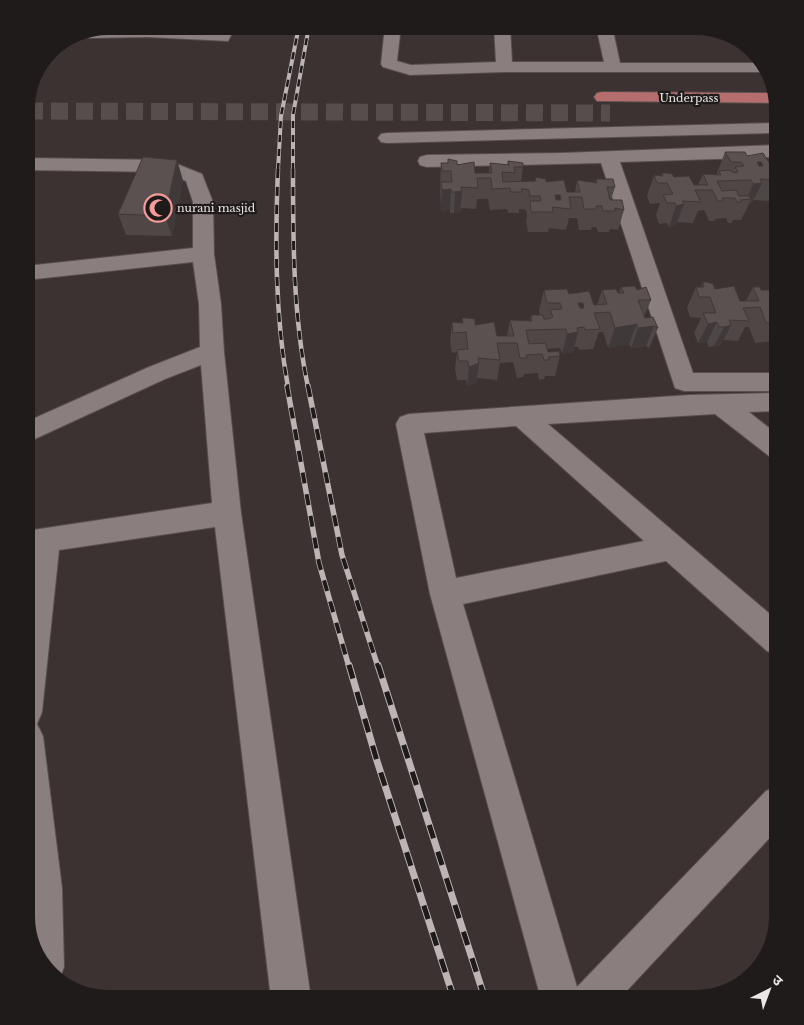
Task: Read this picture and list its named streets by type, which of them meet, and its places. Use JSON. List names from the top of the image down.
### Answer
{
  "streets": {
    "main road": ["Underpass"]
  },
  "places": {
    "mosque": ["nurani masjid"]
  },
  "north": "top right"
}
